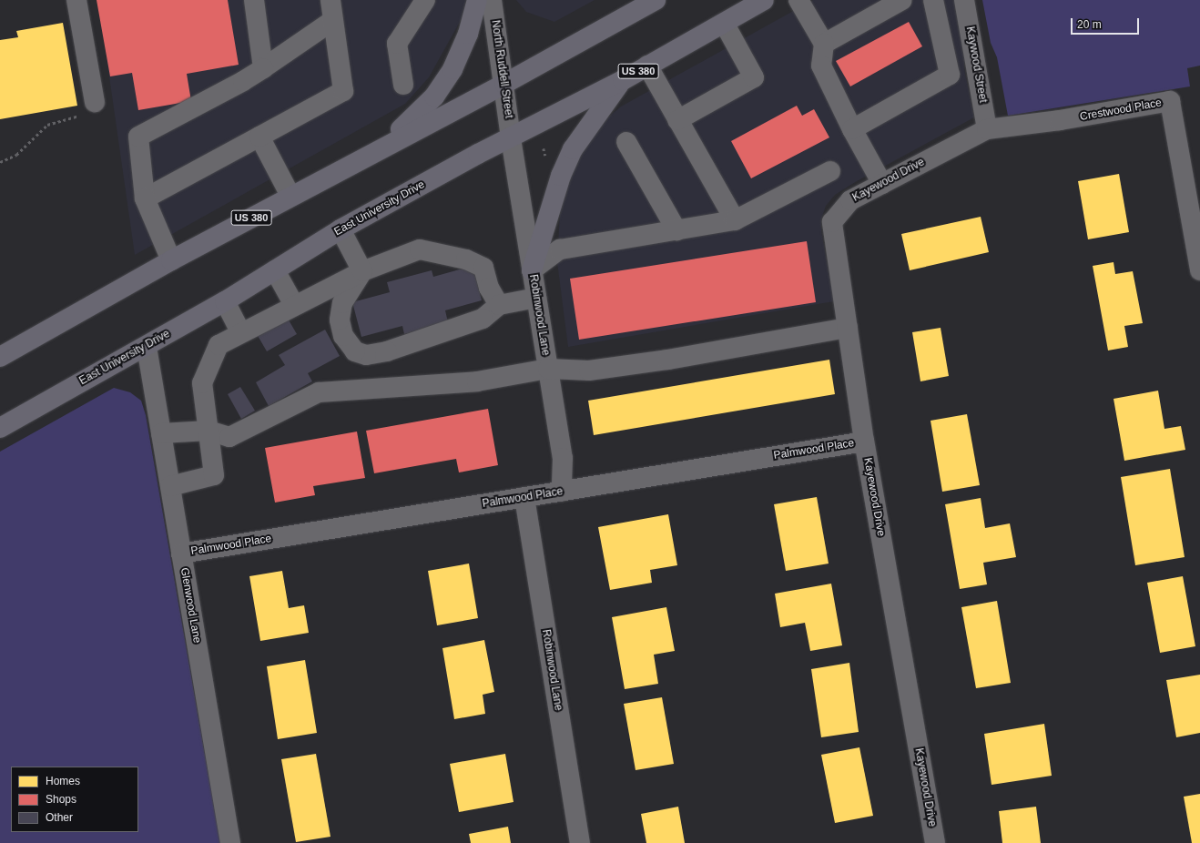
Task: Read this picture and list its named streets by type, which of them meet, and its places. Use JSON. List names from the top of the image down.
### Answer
{
  "streets": {
    "main road": ["US 380", "East University Drive"],
    "street": [
      "Kaywood Street",
      "North Ruddell Street",
      "Crestwood Place",
      "Kayewood Drive",
      "Robinwood Lane",
      "Palmwood Place",
      "Glenwood Lane"
    ]
  },
  "crossings": [
    ["Kaywood Street", "Crestwood Place"],
    ["Kaywood Street", "Kayewood Drive"],
    ["North Ruddell Street", "US 380"],
    ["North Ruddell Street", "East University Drive"],
    ["North Ruddell Street", "Robinwood Lane"],
    ["Crestwood Place", "Kayewood Drive"],
    ["Kayewood Drive", "Palmwood Place"],
    ["East University Drive", "Robinwood Lane"],
    ["East University Drive", "Glenwood Lane"],
    ["Robinwood Lane", "Palmwood Place"],
    ["Palmwood Place", "Glenwood Lane"]
  ],
  "legend": ["Homes", "Shops", "Other"],
  "scale_bar": "20 m"
}
